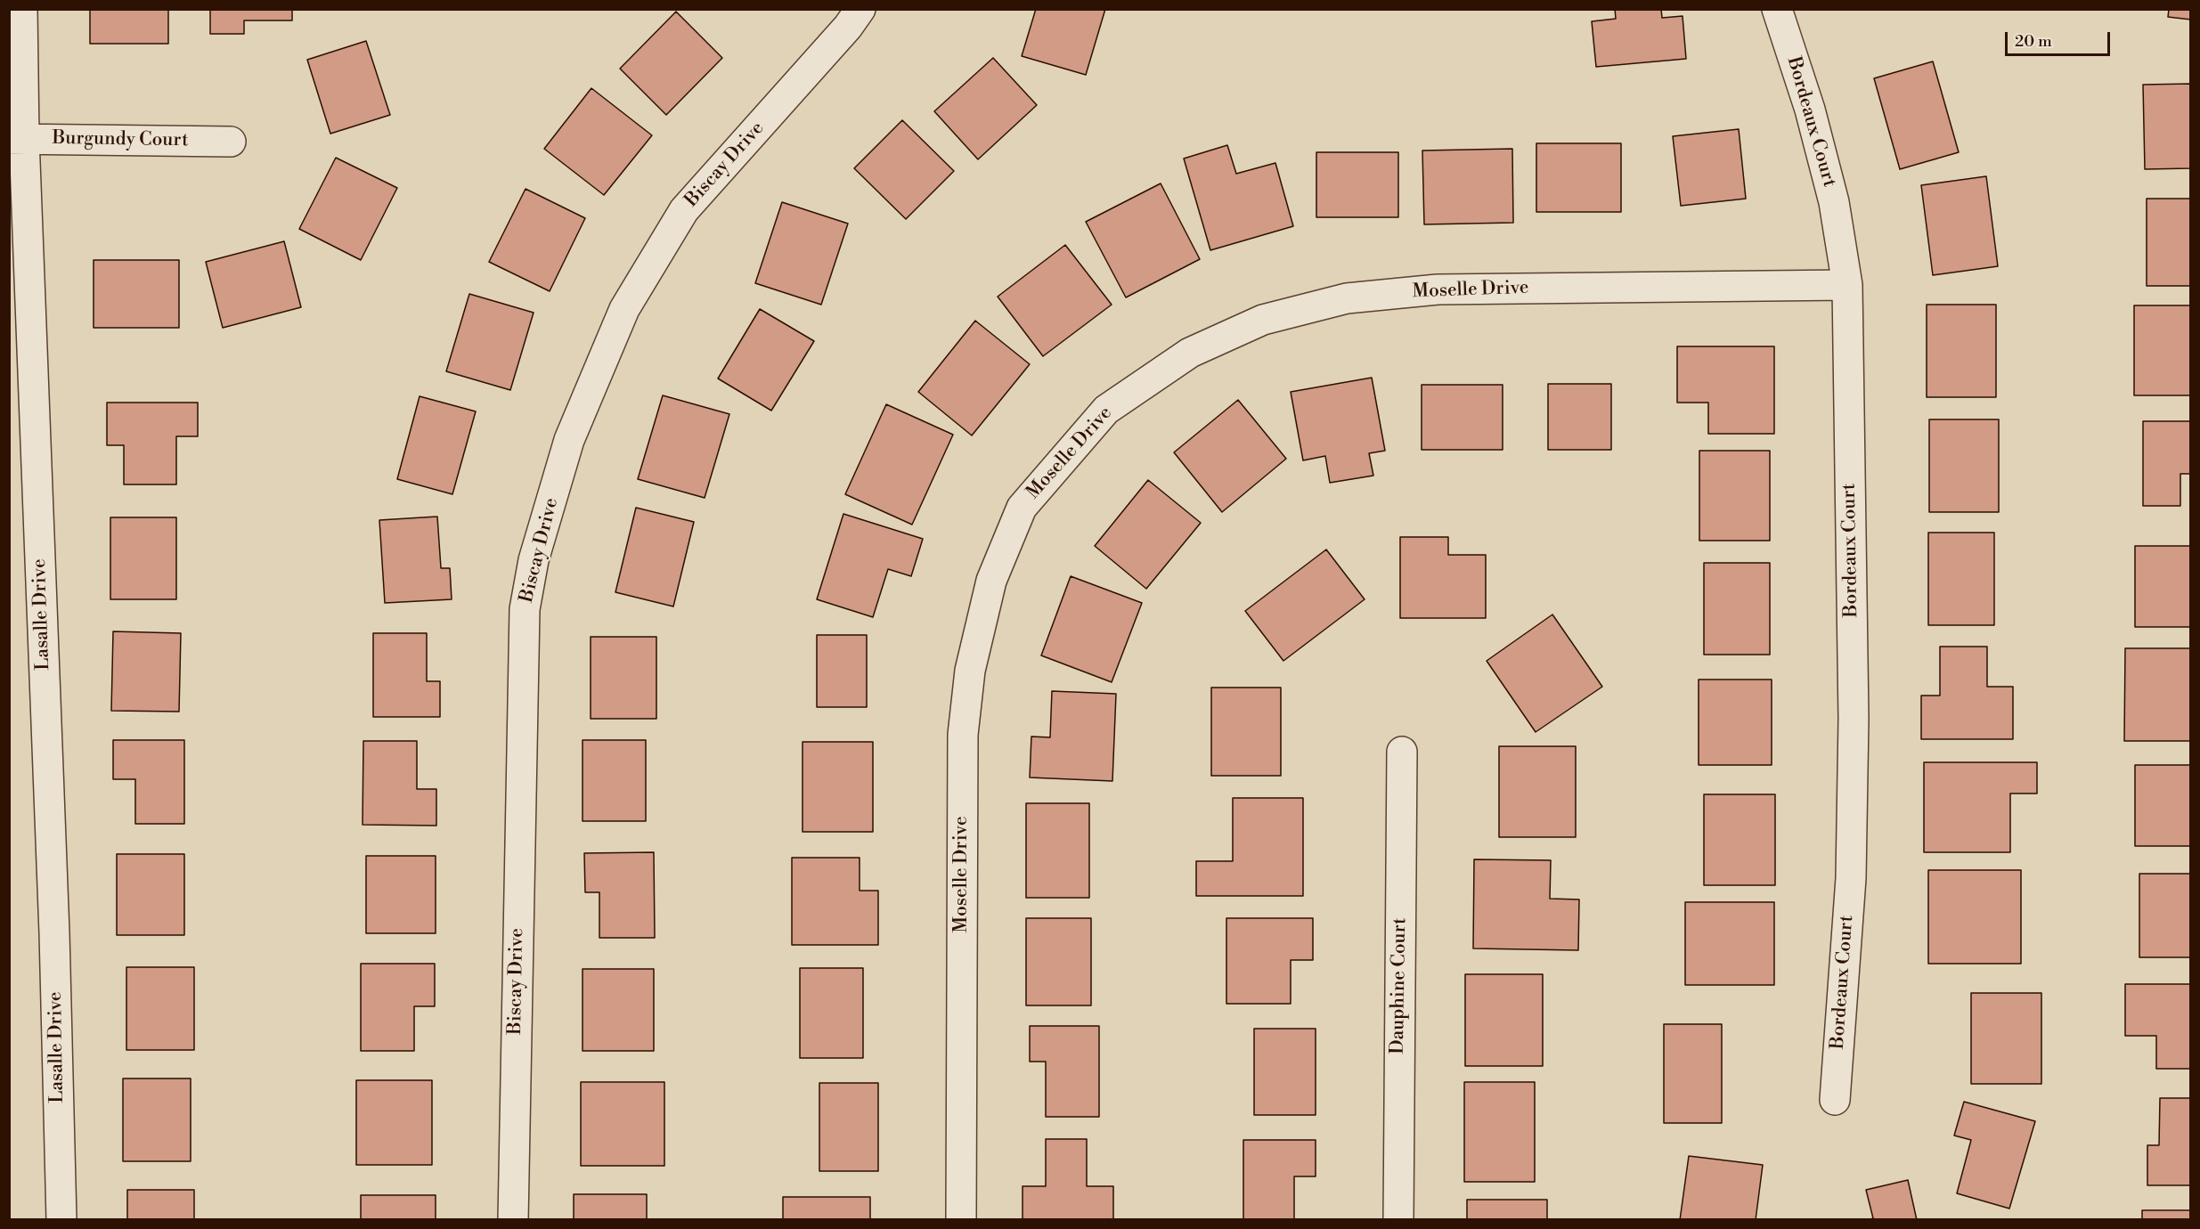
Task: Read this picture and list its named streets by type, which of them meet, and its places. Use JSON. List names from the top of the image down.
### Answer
{
  "streets": {
    "street": [
      "Bordeaux Court",
      "Burgundy Court",
      "Biscay Drive",
      "Moselle Drive",
      "Lasalle Drive",
      "Dauphine Court"
    ]
  },
  "crossings": [
    ["Bordeaux Court", "Moselle Drive"],
    ["Burgundy Court", "Lasalle Drive"]
  ],
  "scale_bar": "20 m"
}
